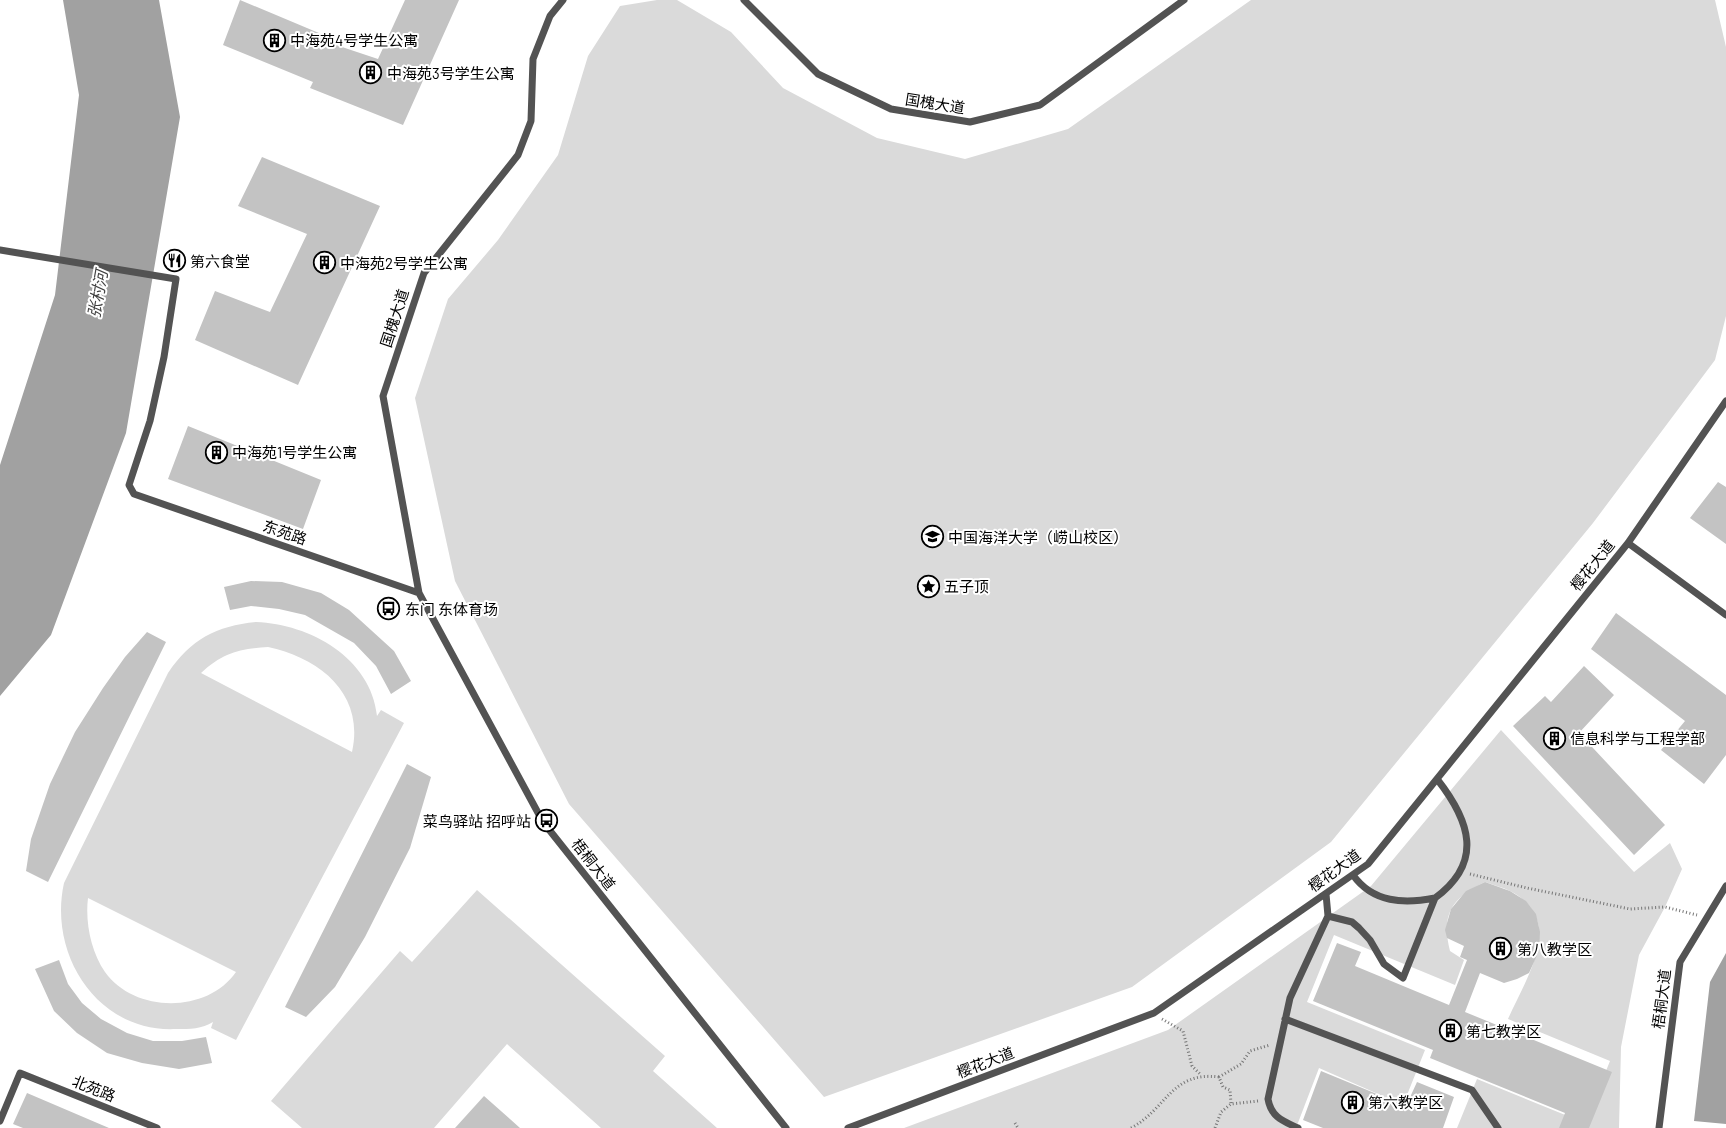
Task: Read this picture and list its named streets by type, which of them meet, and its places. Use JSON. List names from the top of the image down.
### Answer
{
  "streets": {
    "lane": [
      "国槐大道",
      "东苑路",
      "樱花大道",
      "梧桐大道",
      "北苑路"
    ]
  },
  "crossings": [
    ["国槐大道", "东苑路"],
    ["国槐大道", "梧桐大道"],
    ["东苑路", "梧桐大道"]
  ],
  "water": ["张村河"],
  "places": {
    "building": [
      "中海苑4号学生公寓",
      "中海苑3号学生公寓",
      "中海苑2号学生公寓",
      "中海苑1号学生公寓",
      "信息科学与工程学部",
      "第八教学区",
      "第七教学区",
      "第六教学区"
    ],
    "restaurant": ["第六食堂"],
    "school or university": ["中国海洋大学（崂山校区）"],
    "place": ["五子顶"],
    "bus stop": ["东门 东体育场", "菜鸟驿站 招呼站"]
  }
}
